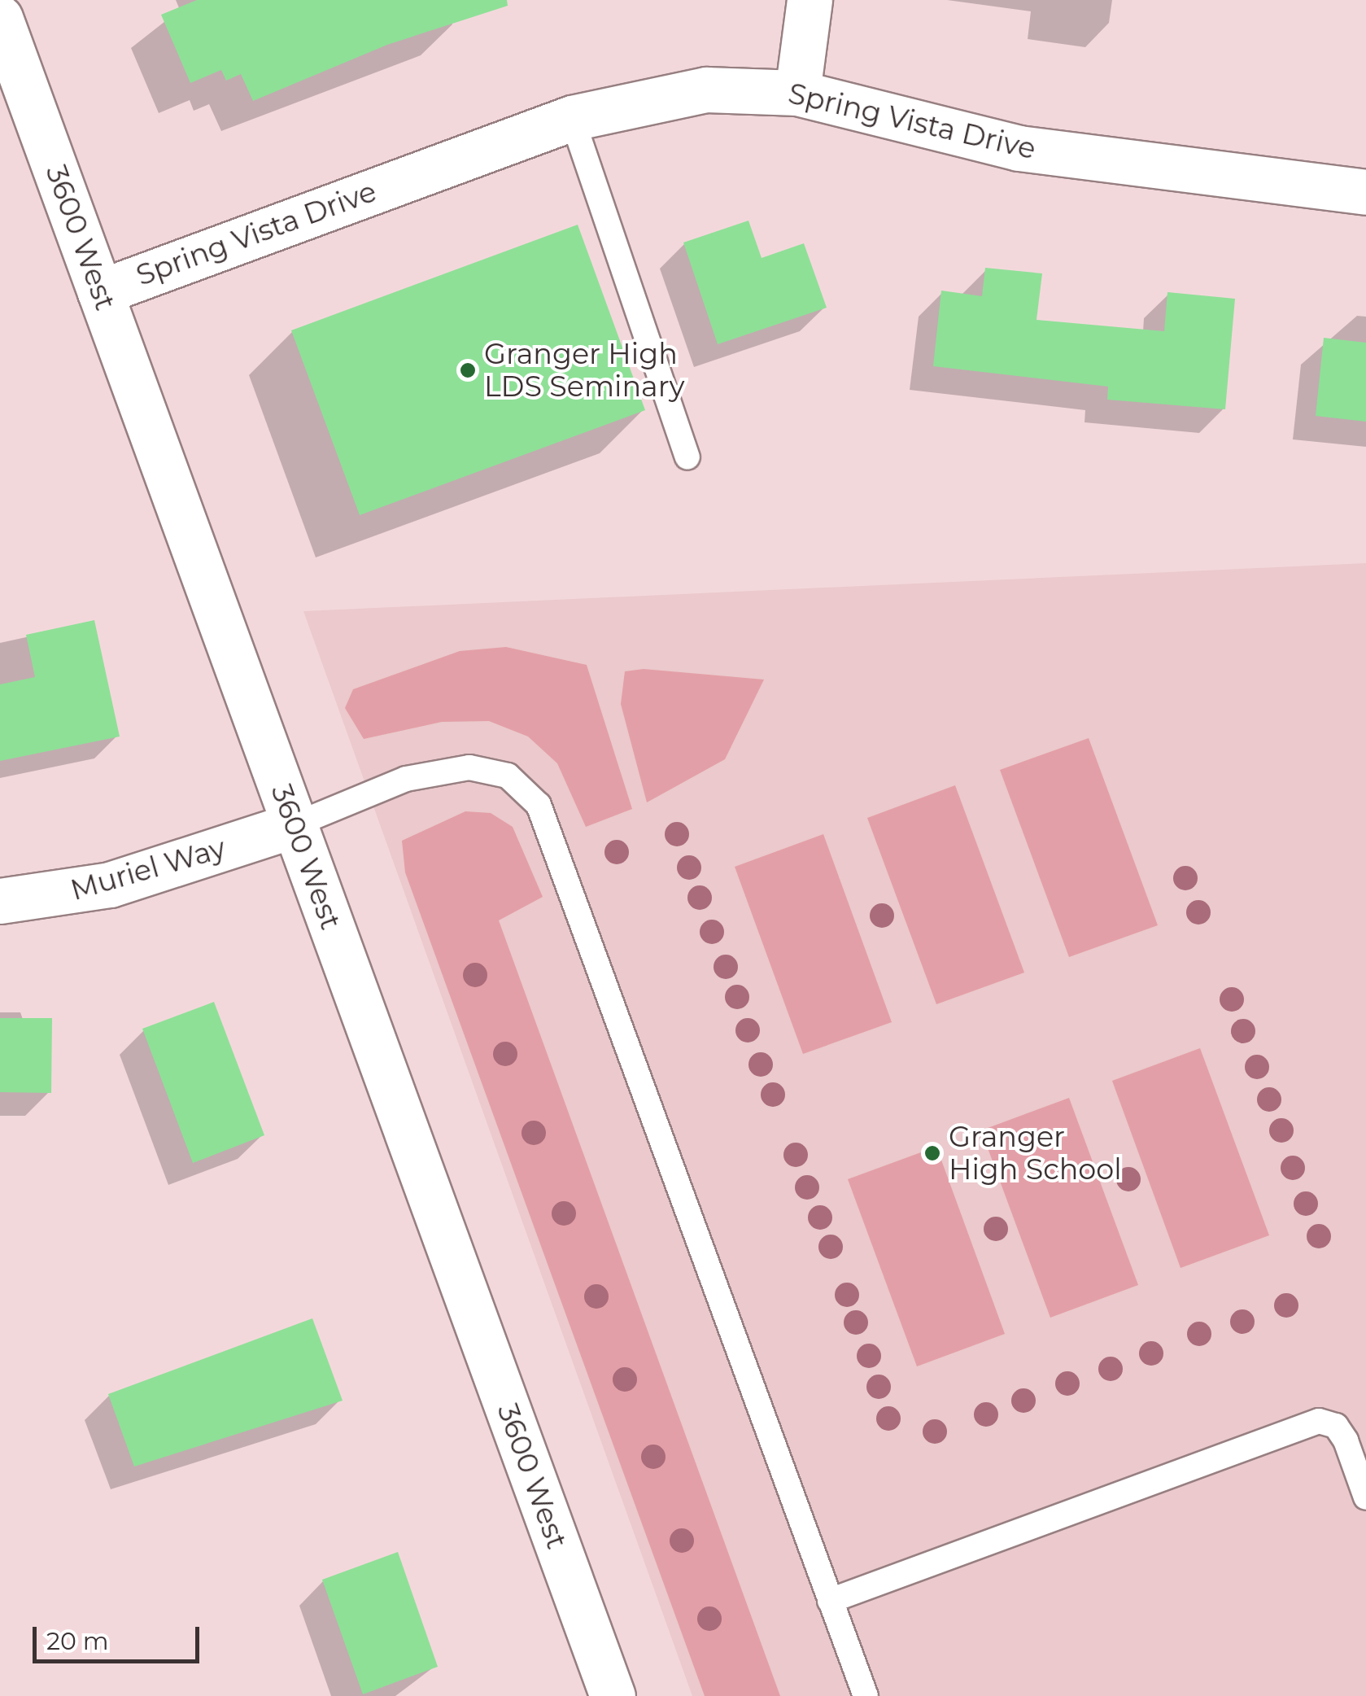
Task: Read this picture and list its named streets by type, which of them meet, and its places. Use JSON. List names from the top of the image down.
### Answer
{
  "streets": {
    "street": ["Spring Vista Drive", "3600 West", "Muriel Way"]
  },
  "crossings": [
    ["Spring Vista Drive", "3600 West"],
    ["3600 West", "Muriel Way"]
  ],
  "places": ["Granger High LDS Seminary", "Granger High School"],
  "scale_bar": "20 m"
}
